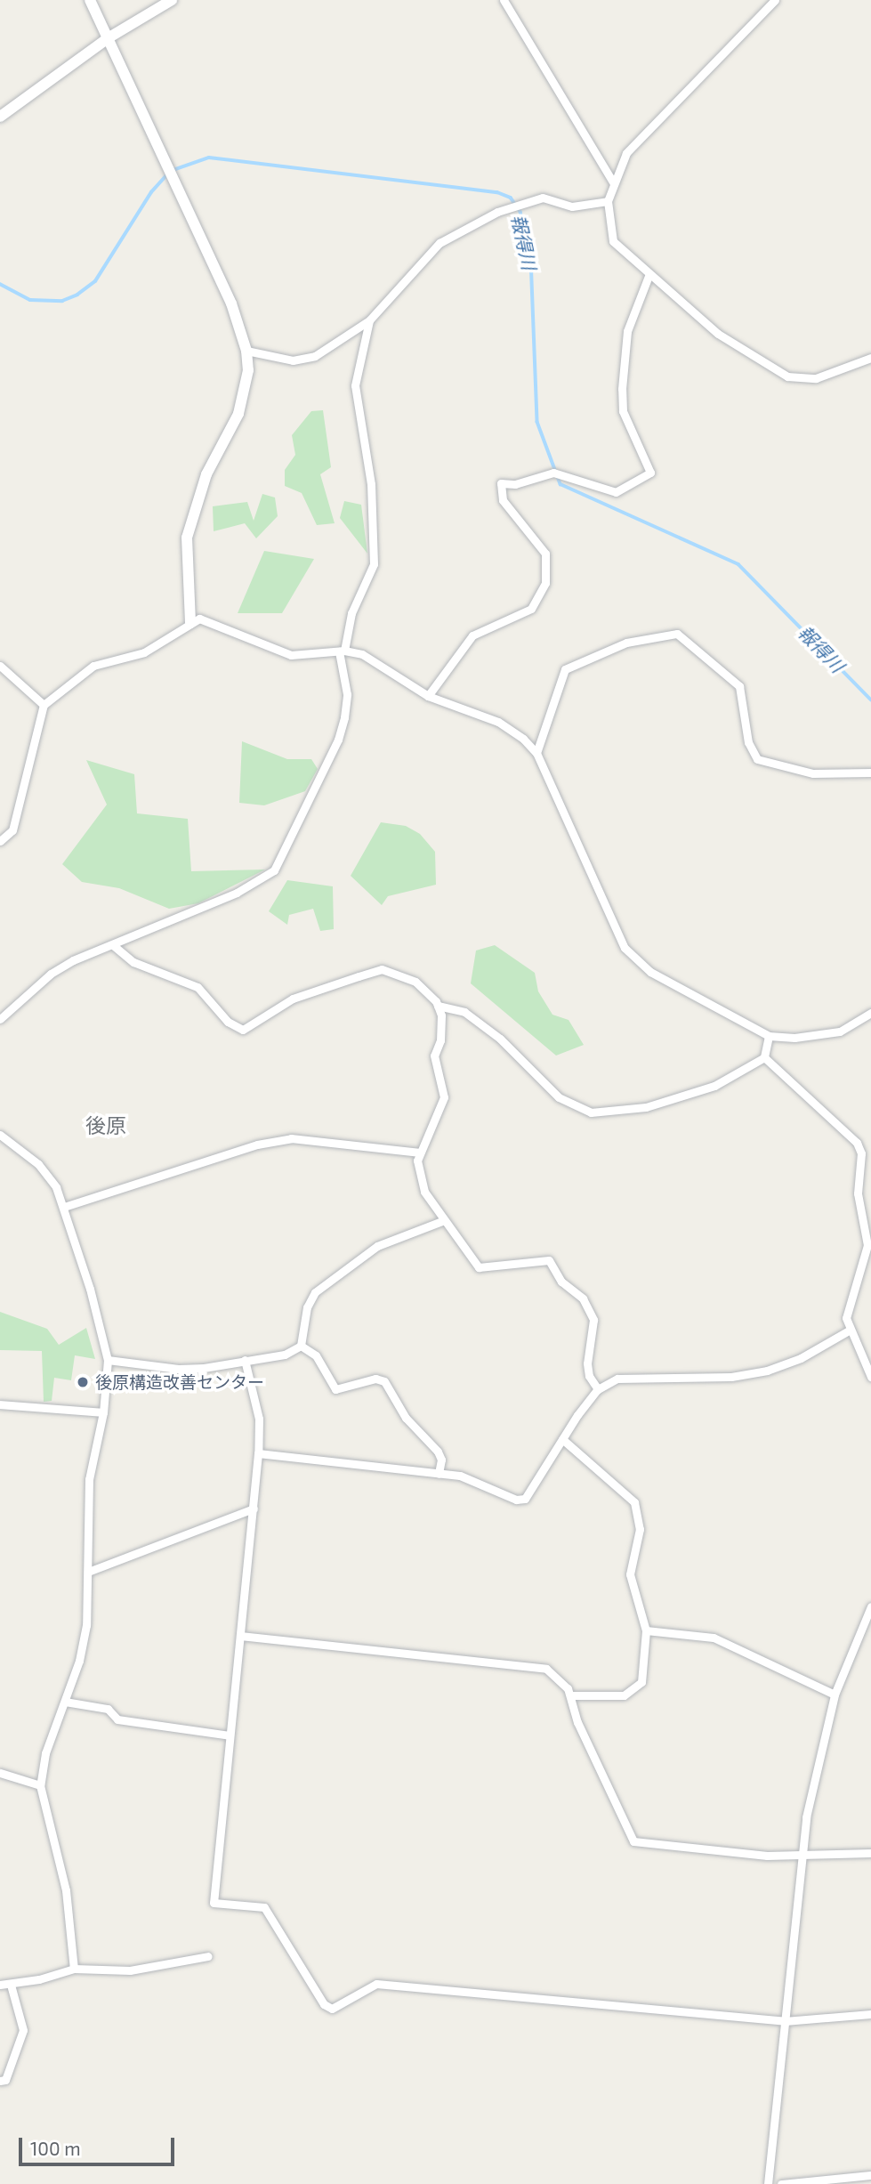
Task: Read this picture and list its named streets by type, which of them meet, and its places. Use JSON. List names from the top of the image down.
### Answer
{
  "districts": ["後原"],
  "water": ["報得川"],
  "places": ["後原構造改善センター"],
  "scale_bar": "100 m"
}
